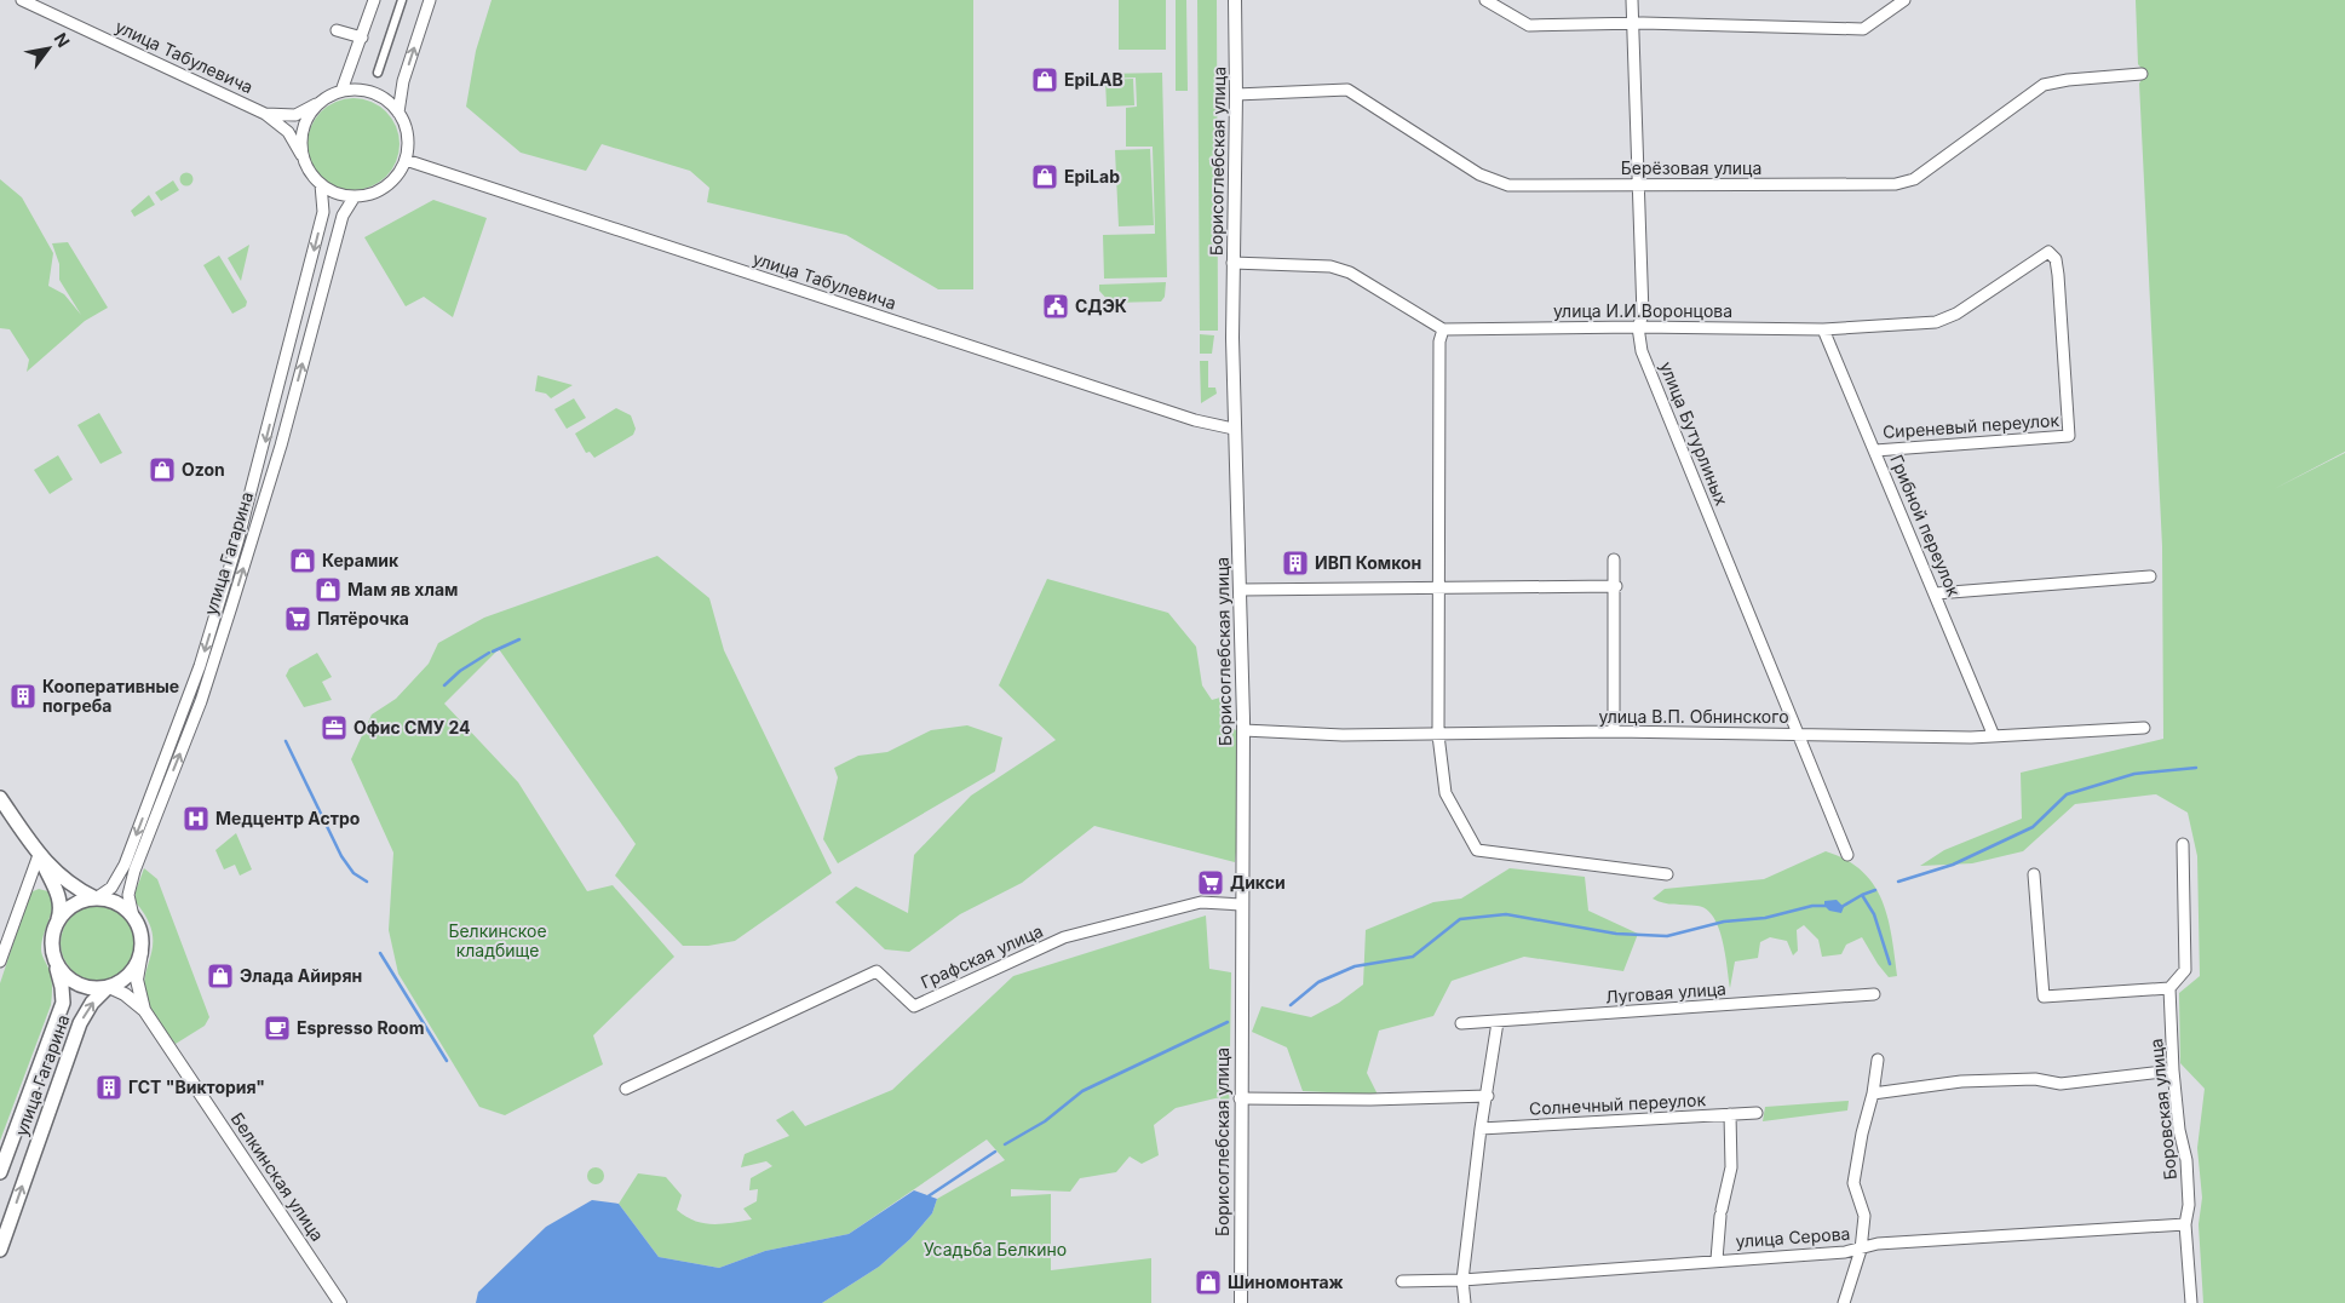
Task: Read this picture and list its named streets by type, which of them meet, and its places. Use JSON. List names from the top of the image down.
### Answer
{
  "streets": {
    "main road": ["улица Гагарина"],
    "street": [
      "улица Табулевича",
      "Борисоглебская улица",
      "Берёзовая улица",
      "улица И.И.Воронцова",
      "Сиреневый переулок",
      "улица Бутурлиных",
      "Грибной переулок",
      "улица В.П. Обнинского",
      "Графская улица",
      "Луговая улица",
      "Солнечный переулок",
      "Боровская улица",
      "Белкинская улица",
      "улица Серова"
    ]
  },
  "crossings": [
    ["улица Табулевича", "Борисоглебская улица"],
    ["улица Табулевича", "улица Гагарина"],
    ["Борисоглебская улица", "Берёзовая улица"],
    ["Борисоглебская улица", "улица В.П. Обнинского"],
    ["Борисоглебская улица", "Графская улица"],
    ["Берёзовая улица", "улица Бутурлиных"],
    ["улица И.И.Воронцова", "Сиреневый переулок"],
    ["улица И.И.Воронцова", "улица Бутурлиных"],
    ["улица И.И.Воронцова", "Грибной переулок"],
    ["Сиреневый переулок", "Грибной переулок"],
    ["улица Бутурлиных", "улица В.П. Обнинского"],
    ["Грибной переулок", "улица В.П. Обнинского"],
    ["улица Гагарина", "Белкинская улица"],
    ["Боровская улица", "улица Серова"]
  ],
  "parks": ["Белкинское кладбище", "Усадьба Белкино"],
  "places": {
    "shop": [
      "EpiLAB",
      "EpiLab",
      "Ozon",
      "Керамик",
      "Мам яв хлам",
      "Элада Айирян",
      "Шиномонтаж"
    ],
    "public building": ["СДЭК"],
    "building": ["ИВП Комкон", "Кооперативные погреба", "ГСТ \"Виктория\""],
    "supermarket": ["Пятёрочка", "Дикси"],
    "office": ["Офис СМУ 24"],
    "hospital": ["Медцентр Астро"],
    "cafe": ["Espresso Room"]
  },
  "north": "top right"
}
